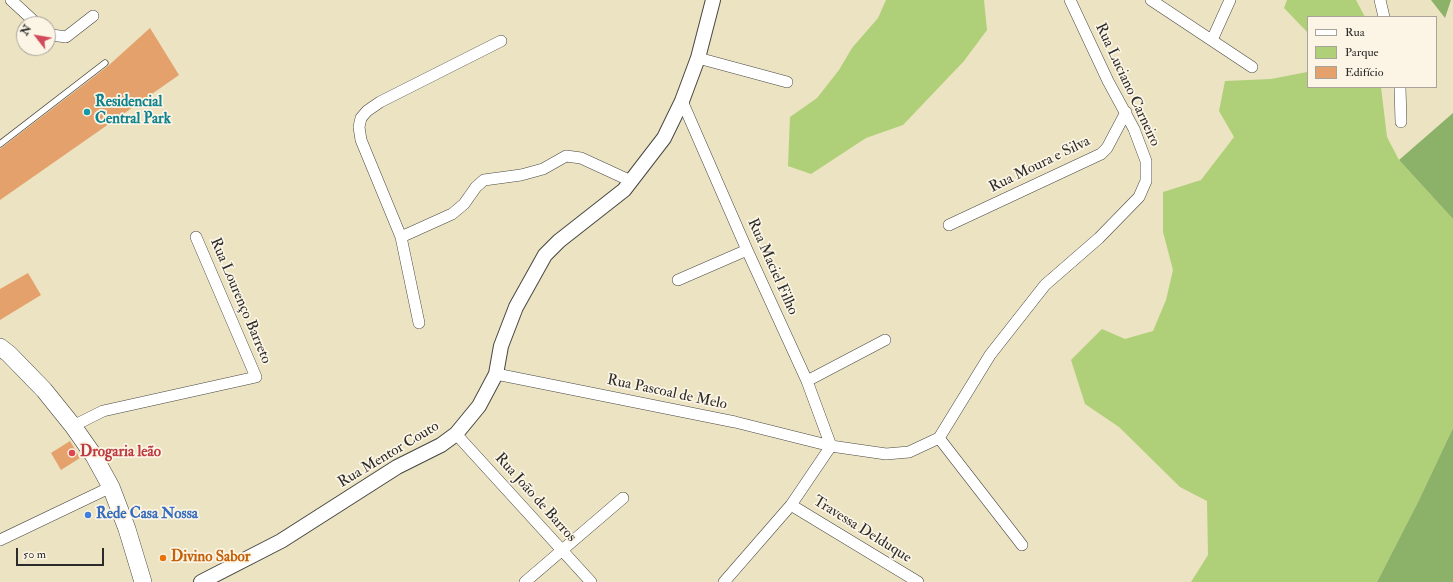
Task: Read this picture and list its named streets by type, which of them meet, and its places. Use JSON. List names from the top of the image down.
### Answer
{
  "streets": {
    "street": [
      "Rua Luciano Carneiro",
      "Rua Moura e Silva",
      "Rua Maciel Filho",
      "Rua Lourenço Barreto",
      "Rua Pascoal de Melo",
      "Rua Mentor Couto",
      "Rua João de Barros",
      "Travessa Delduque"
    ]
  },
  "crossings": [
    ["Rua Luciano Carneiro", "Rua Moura e Silva"],
    ["Rua Luciano Carneiro", "Rua Pascoal de Melo"],
    ["Rua Maciel Filho", "Rua Pascoal de Melo"],
    ["Rua Maciel Filho", "Rua Mentor Couto"],
    ["Rua Pascoal de Melo", "Rua Mentor Couto"],
    ["Rua Mentor Couto", "Rua João de Barros"]
  ],
  "places": [
    "Residencial Central Park",
    "Drogaria leão",
    "Rede Casa Nossa",
    "Divino Sabor"
  ],
  "legend": ["Rua", "Parque", "Edifício"],
  "scale_bar": "50 m",
  "north": "top left"
}
